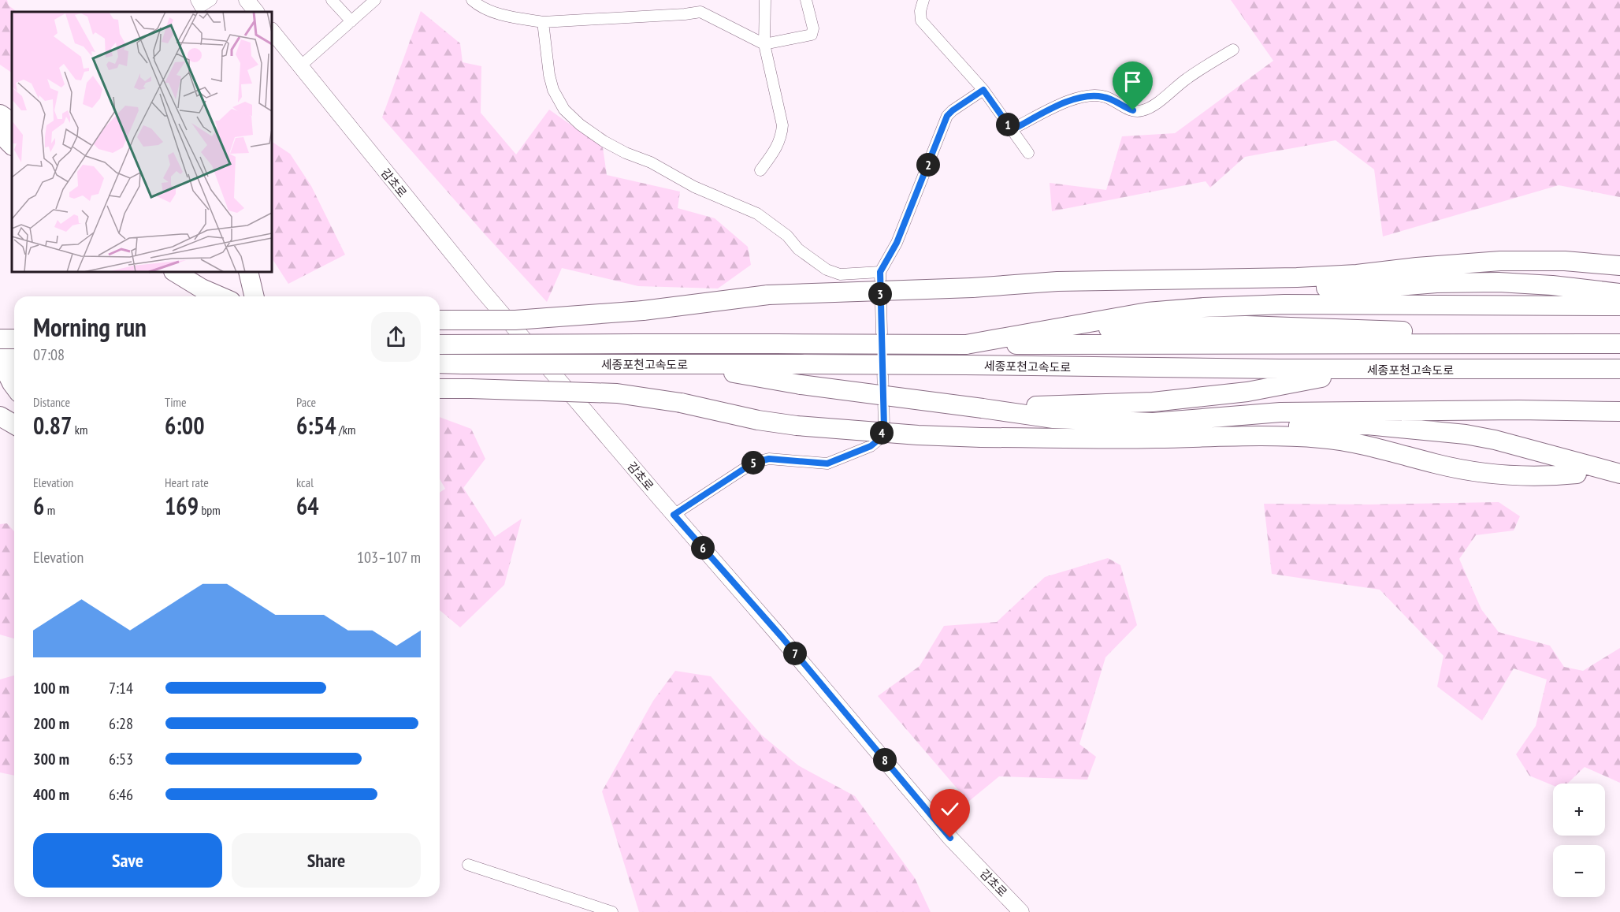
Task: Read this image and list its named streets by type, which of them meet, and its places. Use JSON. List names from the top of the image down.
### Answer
{
  "streets": {
    "highway": ["세종포천고속도로"],
    "main road": ["감초로"]
  },
  "page": {
    "pins": [
      "1",
      "2",
      "3",
      "4",
      "5",
      "6",
      "7",
      "8"
    ],
    "heading": ["Morning run", "07:08"],
    "stats": [
      ["Distance", "0.87 km"],
      ["Time", "6:00"],
      ["Pace", "6:54 /km"],
      ["Elevation", "6 m"],
      ["Heart rate", "169 bpm"],
      ["kcal", "64"]
    ],
    "chart": ["Elevation", "103–107 m"],
    "list": [
      {
        "name": "100 m",
        "note": "7:14"
      },
      {
        "name": "200 m",
        "note": "6:28"
      },
      {
        "name": "300 m",
        "note": "6:53"
      },
      {
        "name": "400 m",
        "note": "6:46"
      }
    ],
    "map_buttons": ["+", "−"],
    "buttons": ["Save", "Share"]
  }
}
